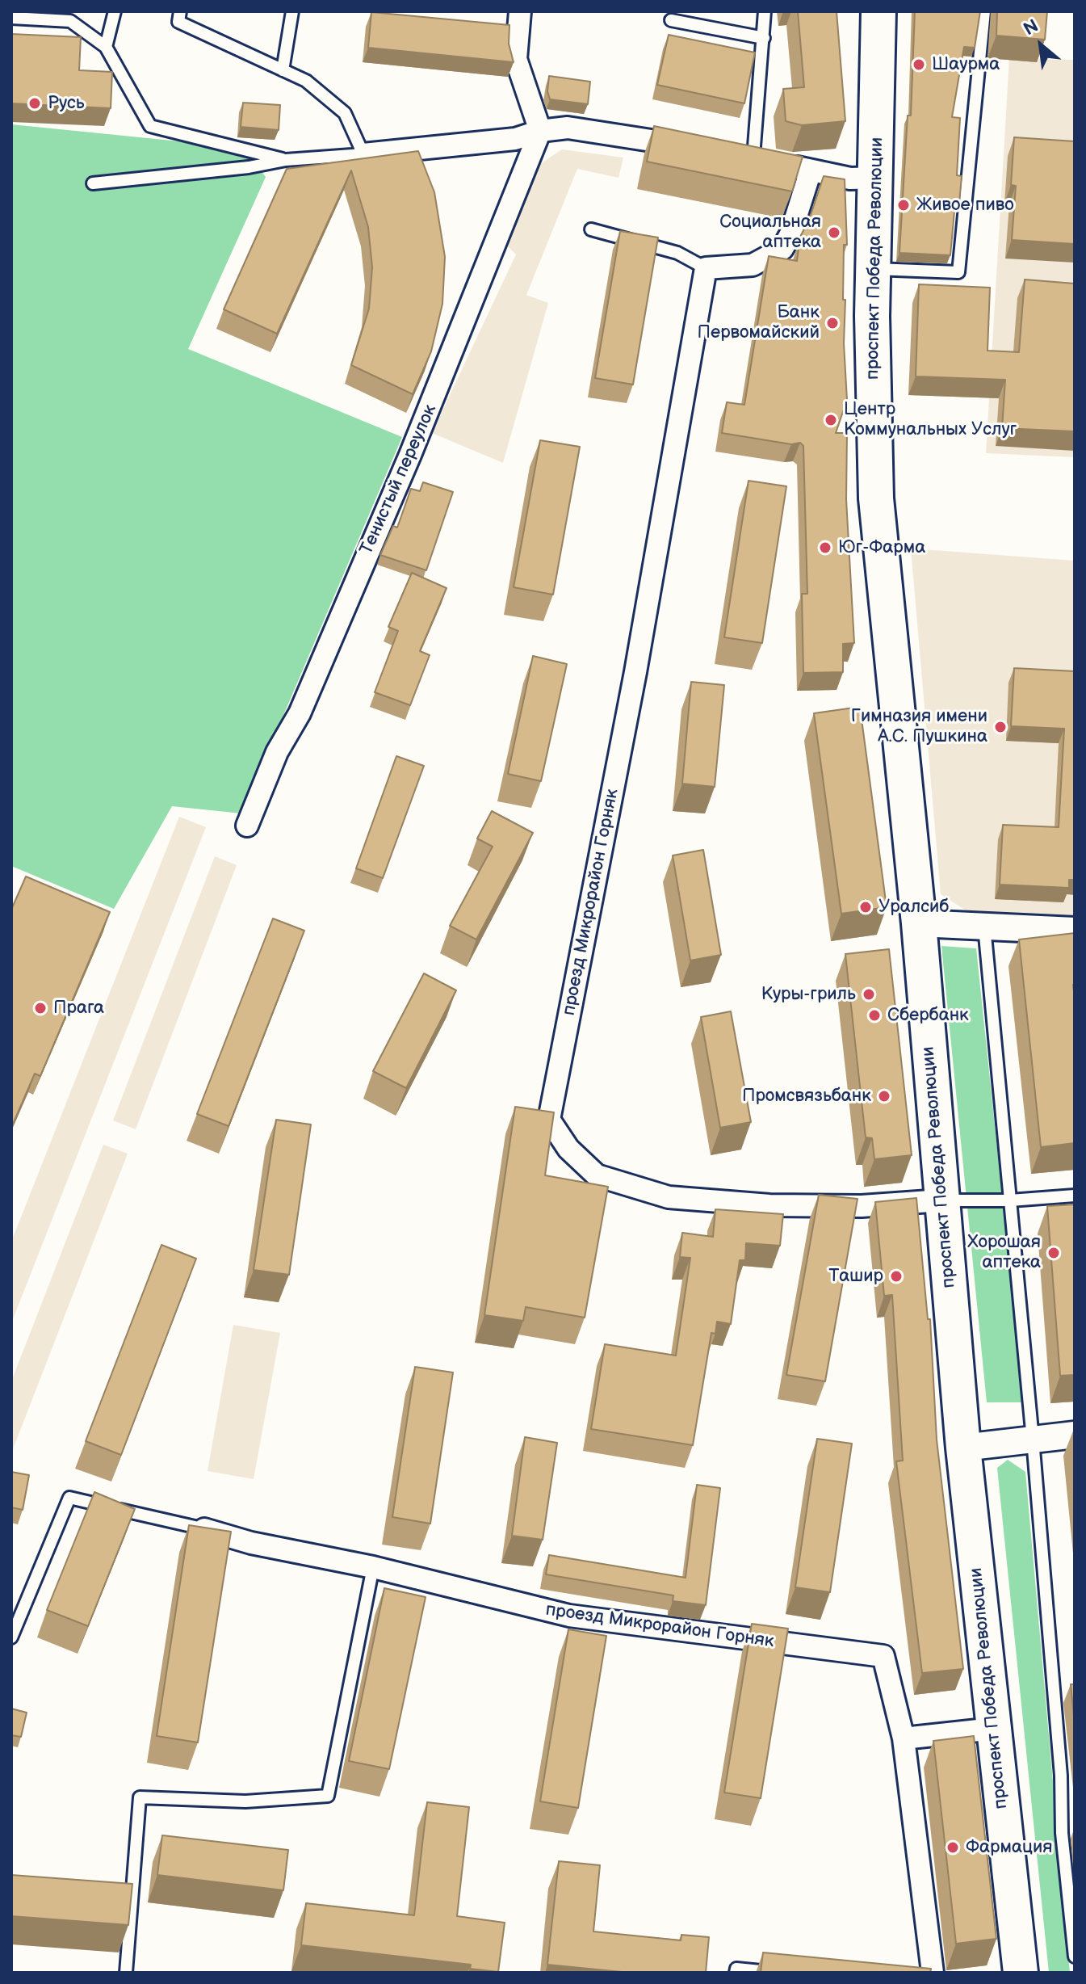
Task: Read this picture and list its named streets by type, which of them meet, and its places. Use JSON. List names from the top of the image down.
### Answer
{
  "streets": {
    "main road": ["проспект Победа Революции"],
    "street": ["Тенистый переулок", "проезд Микрорайон Горняк"]
  },
  "crossings": [
    ["проспект Победа Революции", "проезд Микрорайон Горняк"]
  ],
  "places": [
    "Шаурма",
    "Русь",
    "Живое пиво",
    "Социальная аптека",
    "Банк Первомайский",
    "Центр Коммунальных Услуг",
    "Юг-Фарма",
    "Гимназия имени А.С. Пушкина",
    "Уралсиб",
    "Куры-гриль",
    "Прага",
    "Сбербанк",
    "Промсвязьбанк",
    "Хорошая аптека",
    "Ташир",
    "Фармация"
  ],
  "north": "top left"
}
